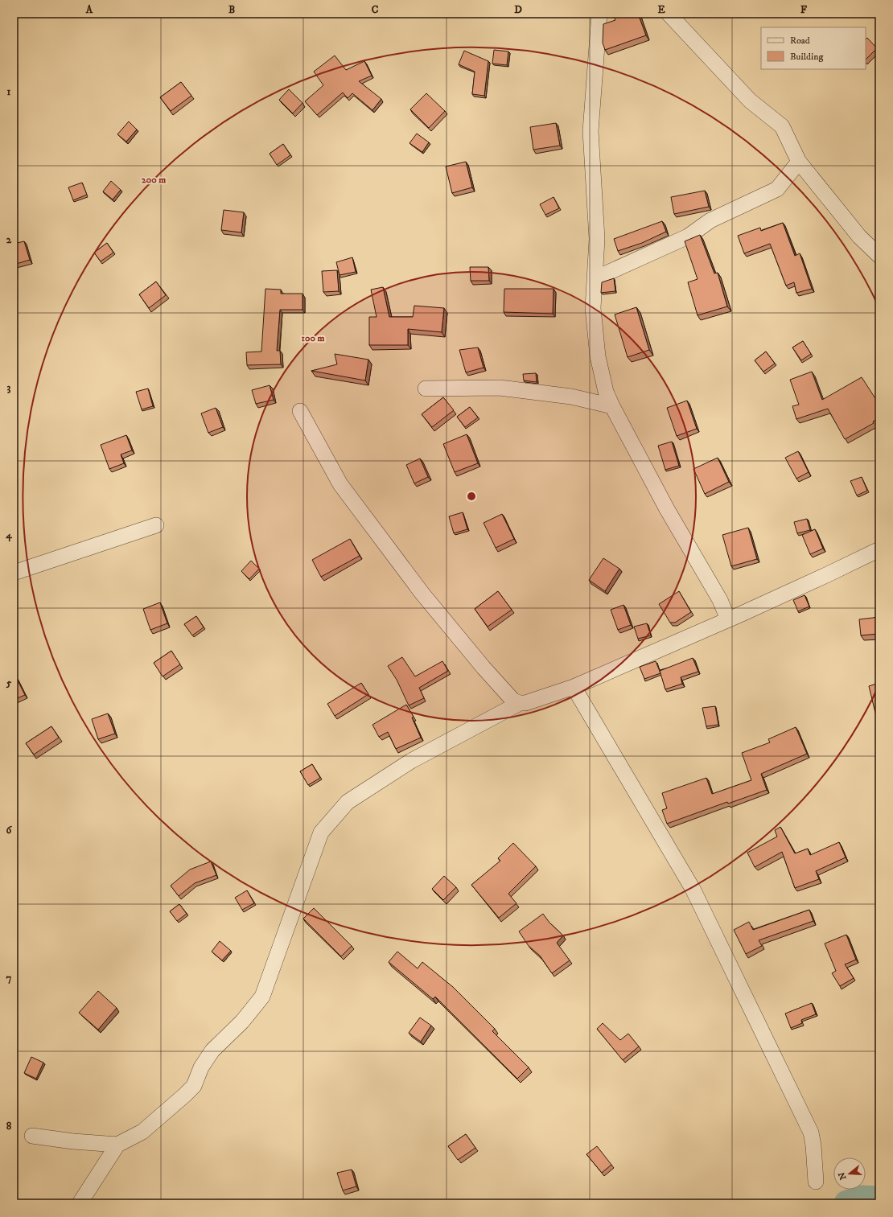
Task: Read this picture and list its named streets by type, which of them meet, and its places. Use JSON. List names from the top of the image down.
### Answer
{
  "legend": ["Road", "Building"],
  "north": "left",
  "grid": {
    "columns": [
      "A",
      "B",
      "C",
      "D",
      "E",
      "F"
    ],
    "rows": [
      "1",
      "2",
      "3",
      "4",
      "5",
      "6",
      "7",
      "8"
    ]
  },
  "rings": ["200 m", "100 m"]
}
